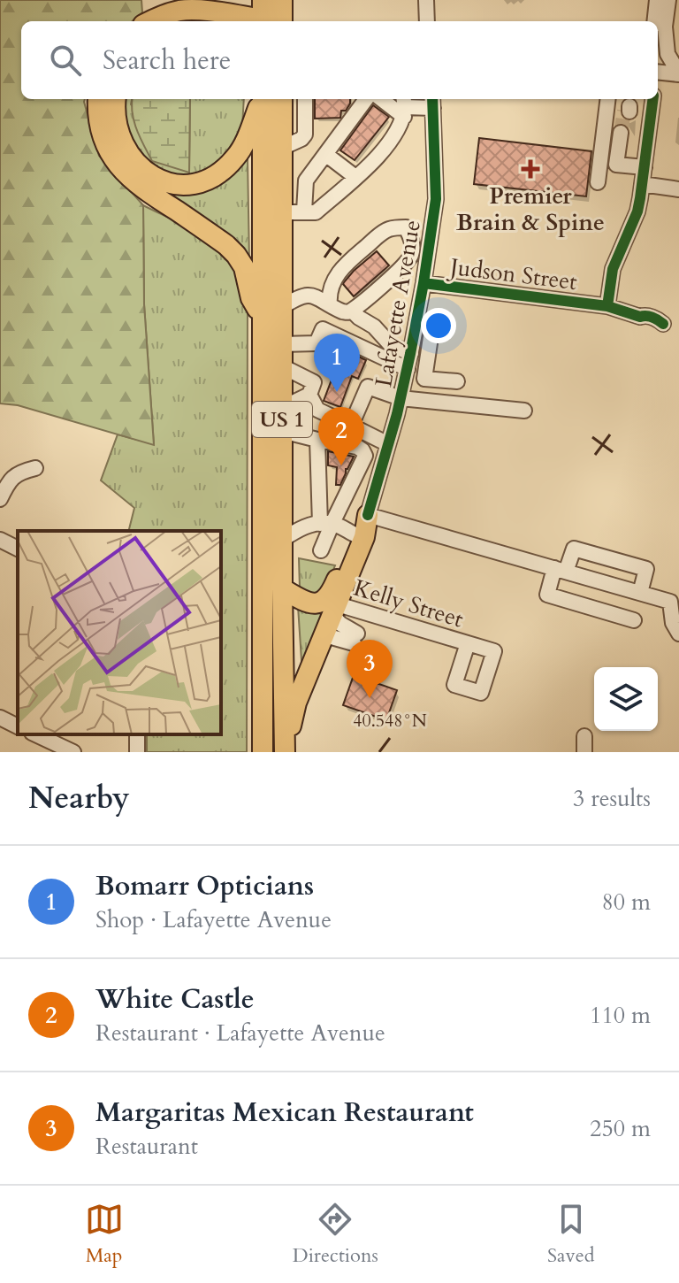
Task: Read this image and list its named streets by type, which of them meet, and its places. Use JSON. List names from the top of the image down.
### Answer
{
  "streets": {
    "highway": ["US 1"],
    "street": ["Judson Street", "Lafayette Avenue", "Kelly Street"]
  },
  "crossings": [
    ["Judson Street", "Lafayette Avenue"]
  ],
  "places": {
    "health": ["Premier Brain & Spine"]
  },
  "page": {
    "search": "Search here",
    "pins": ["1", "2", "3"],
    "heading": ["Nearby", "3 results"],
    "list": [
      {
        "mark": "1",
        "name": "Bomarr Opticians",
        "note": "Shop · Lafayette Avenue",
        "value": "80 m"
      },
      {
        "mark": "2",
        "name": "White Castle",
        "note": "Restaurant · Lafayette Avenue",
        "value": "110 m"
      },
      {
        "mark": "3",
        "name": "Margaritas Mexican Restaurant",
        "note": "Restaurant",
        "value": "250 m"
      }
    ],
    "nav": ["Map", "Directions", "Saved"]
  },
  "coordinates": ["40.548°N"]
}
